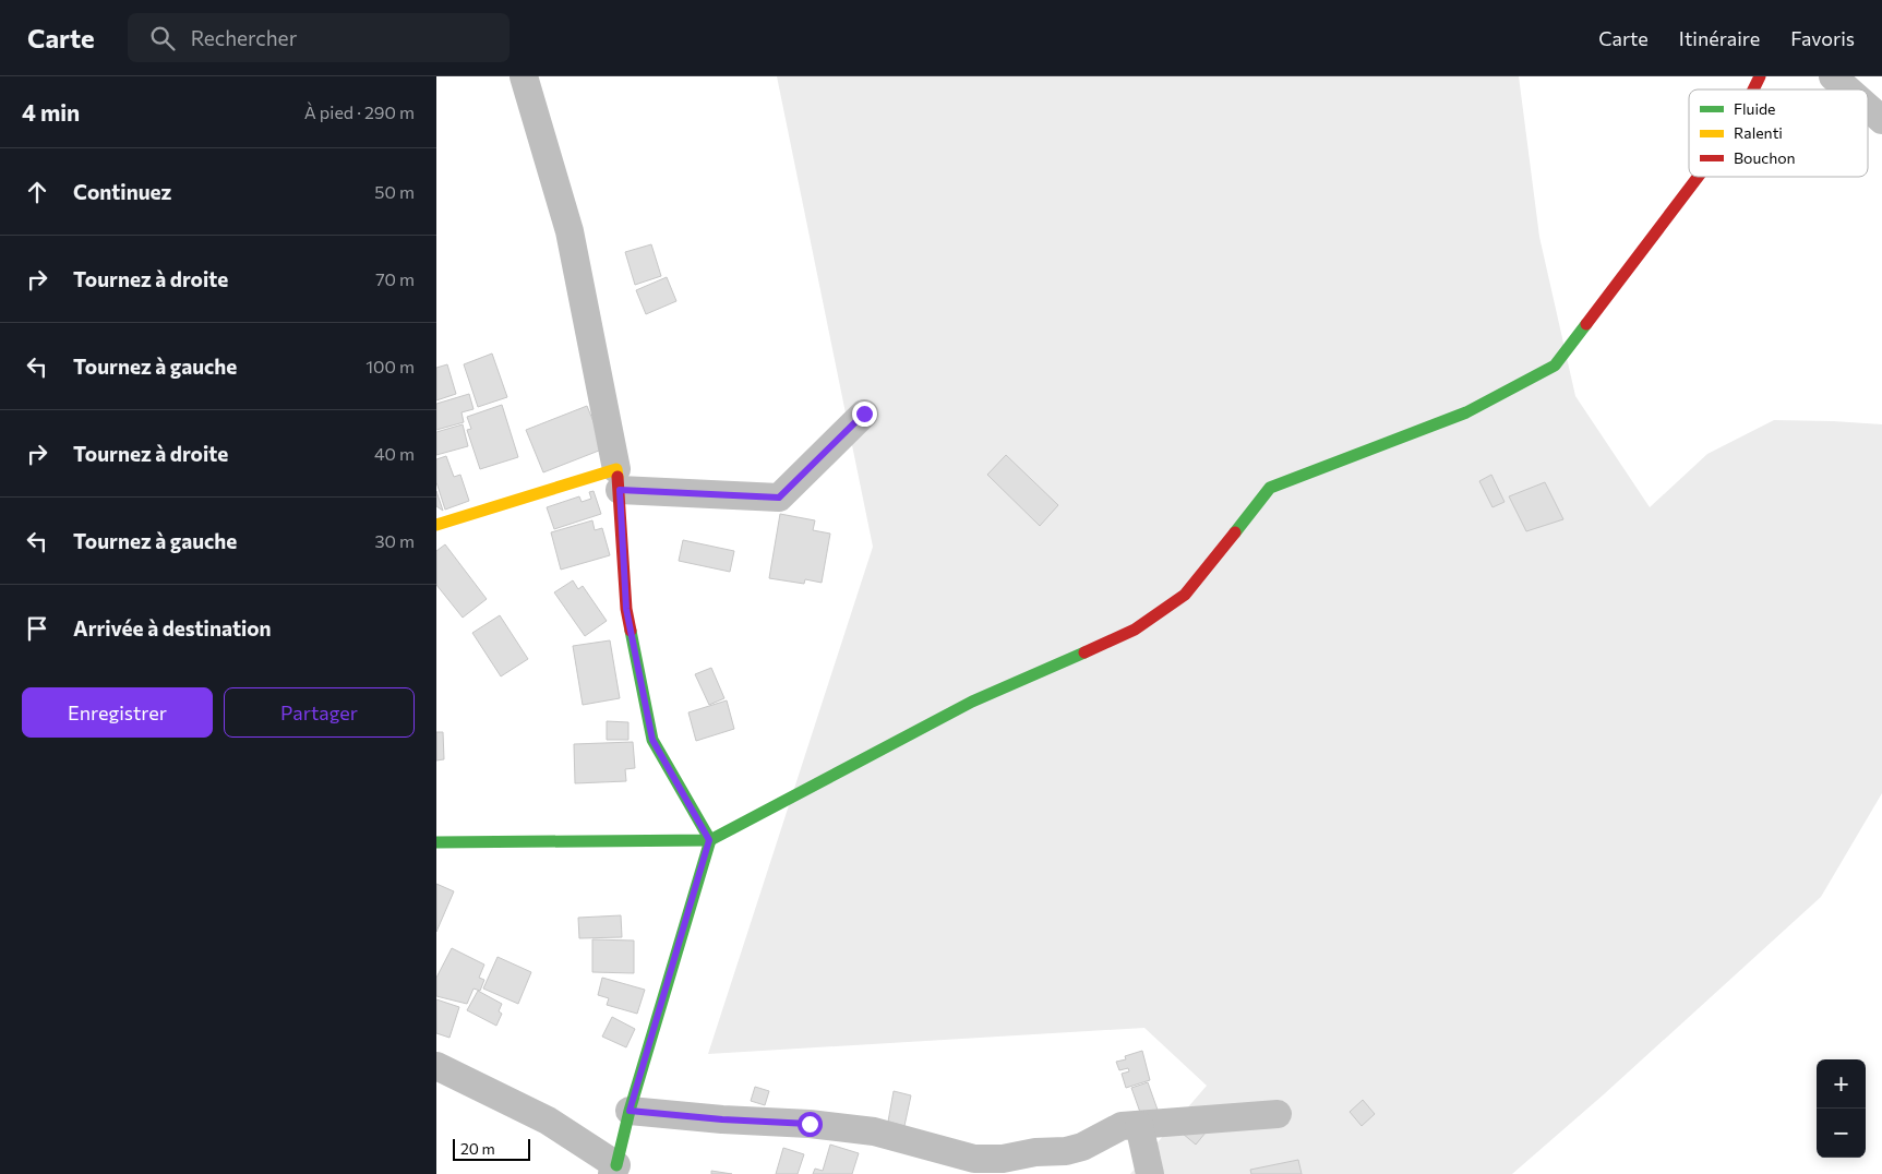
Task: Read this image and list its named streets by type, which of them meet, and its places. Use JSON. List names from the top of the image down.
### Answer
{
  "legend": ["Fluide", "Ralenti", "Bouchon"],
  "scale_bar": "20 m",
  "page": {
    "header": "Carte",
    "search": "Rechercher",
    "nav": ["Carte", "Itinéraire", "Favoris"],
    "heading": ["4 min", "À pied · 290 m"],
    "list": [
      ["Continuez", "50 m"],
      ["Tournez à droite", "70 m"],
      ["Tournez à gauche", "100 m"],
      ["Tournez à droite", "40 m"],
      ["Tournez à gauche", "30 m"],
      "Arrivée à destination"
    ],
    "buttons": ["Enregistrer", "Partager"],
    "map_buttons": ["+", "−"],
    "scale": "20 m"
  }
}
